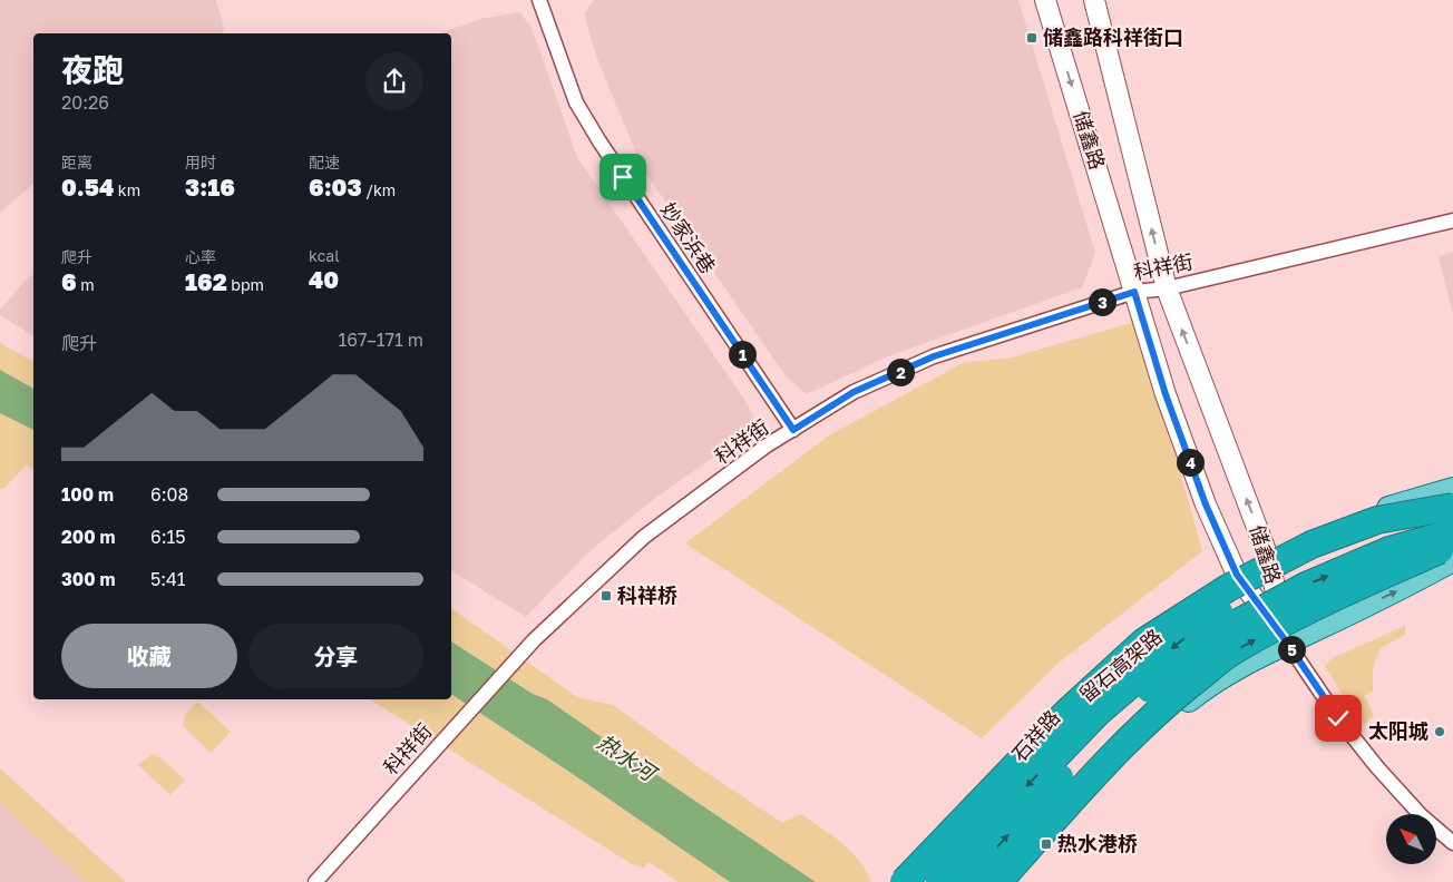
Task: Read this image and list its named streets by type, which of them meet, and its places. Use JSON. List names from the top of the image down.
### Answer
{
  "streets": {
    "highway": ["留石高架路"],
    "main road": ["石祥路"],
    "street": ["储鑫路", "妙家浜巷", "科祥街"]
  },
  "crossings": [
    ["储鑫路", "科祥街"],
    ["储鑫路", "石祥路"],
    ["妙家浜巷", "科祥街"]
  ],
  "water": ["热水河"],
  "places": {
    "transit": ["储鑫路科祥街口", "科祥桥", "热水港桥"],
    "other": ["太阳城"]
  },
  "north": "top left",
  "page": {
    "heading": ["夜跑", "20:26"],
    "stats": [
      ["距离", "0.54 km"],
      ["用时", "3:16"],
      ["配速", "6:03 /km"],
      ["爬升", "6 m"],
      ["心率", "162 bpm"],
      ["kcal", "40"]
    ],
    "pins": [
      "3",
      "1",
      "2",
      "4",
      "5"
    ],
    "chart": ["爬升", "167–171 m"],
    "list": [
      {
        "name": "100 m",
        "note": "6:08"
      },
      {
        "name": "200 m",
        "note": "6:15"
      },
      {
        "name": "300 m",
        "note": "5:41"
      }
    ],
    "buttons": ["收藏", "分享"]
  }
}
